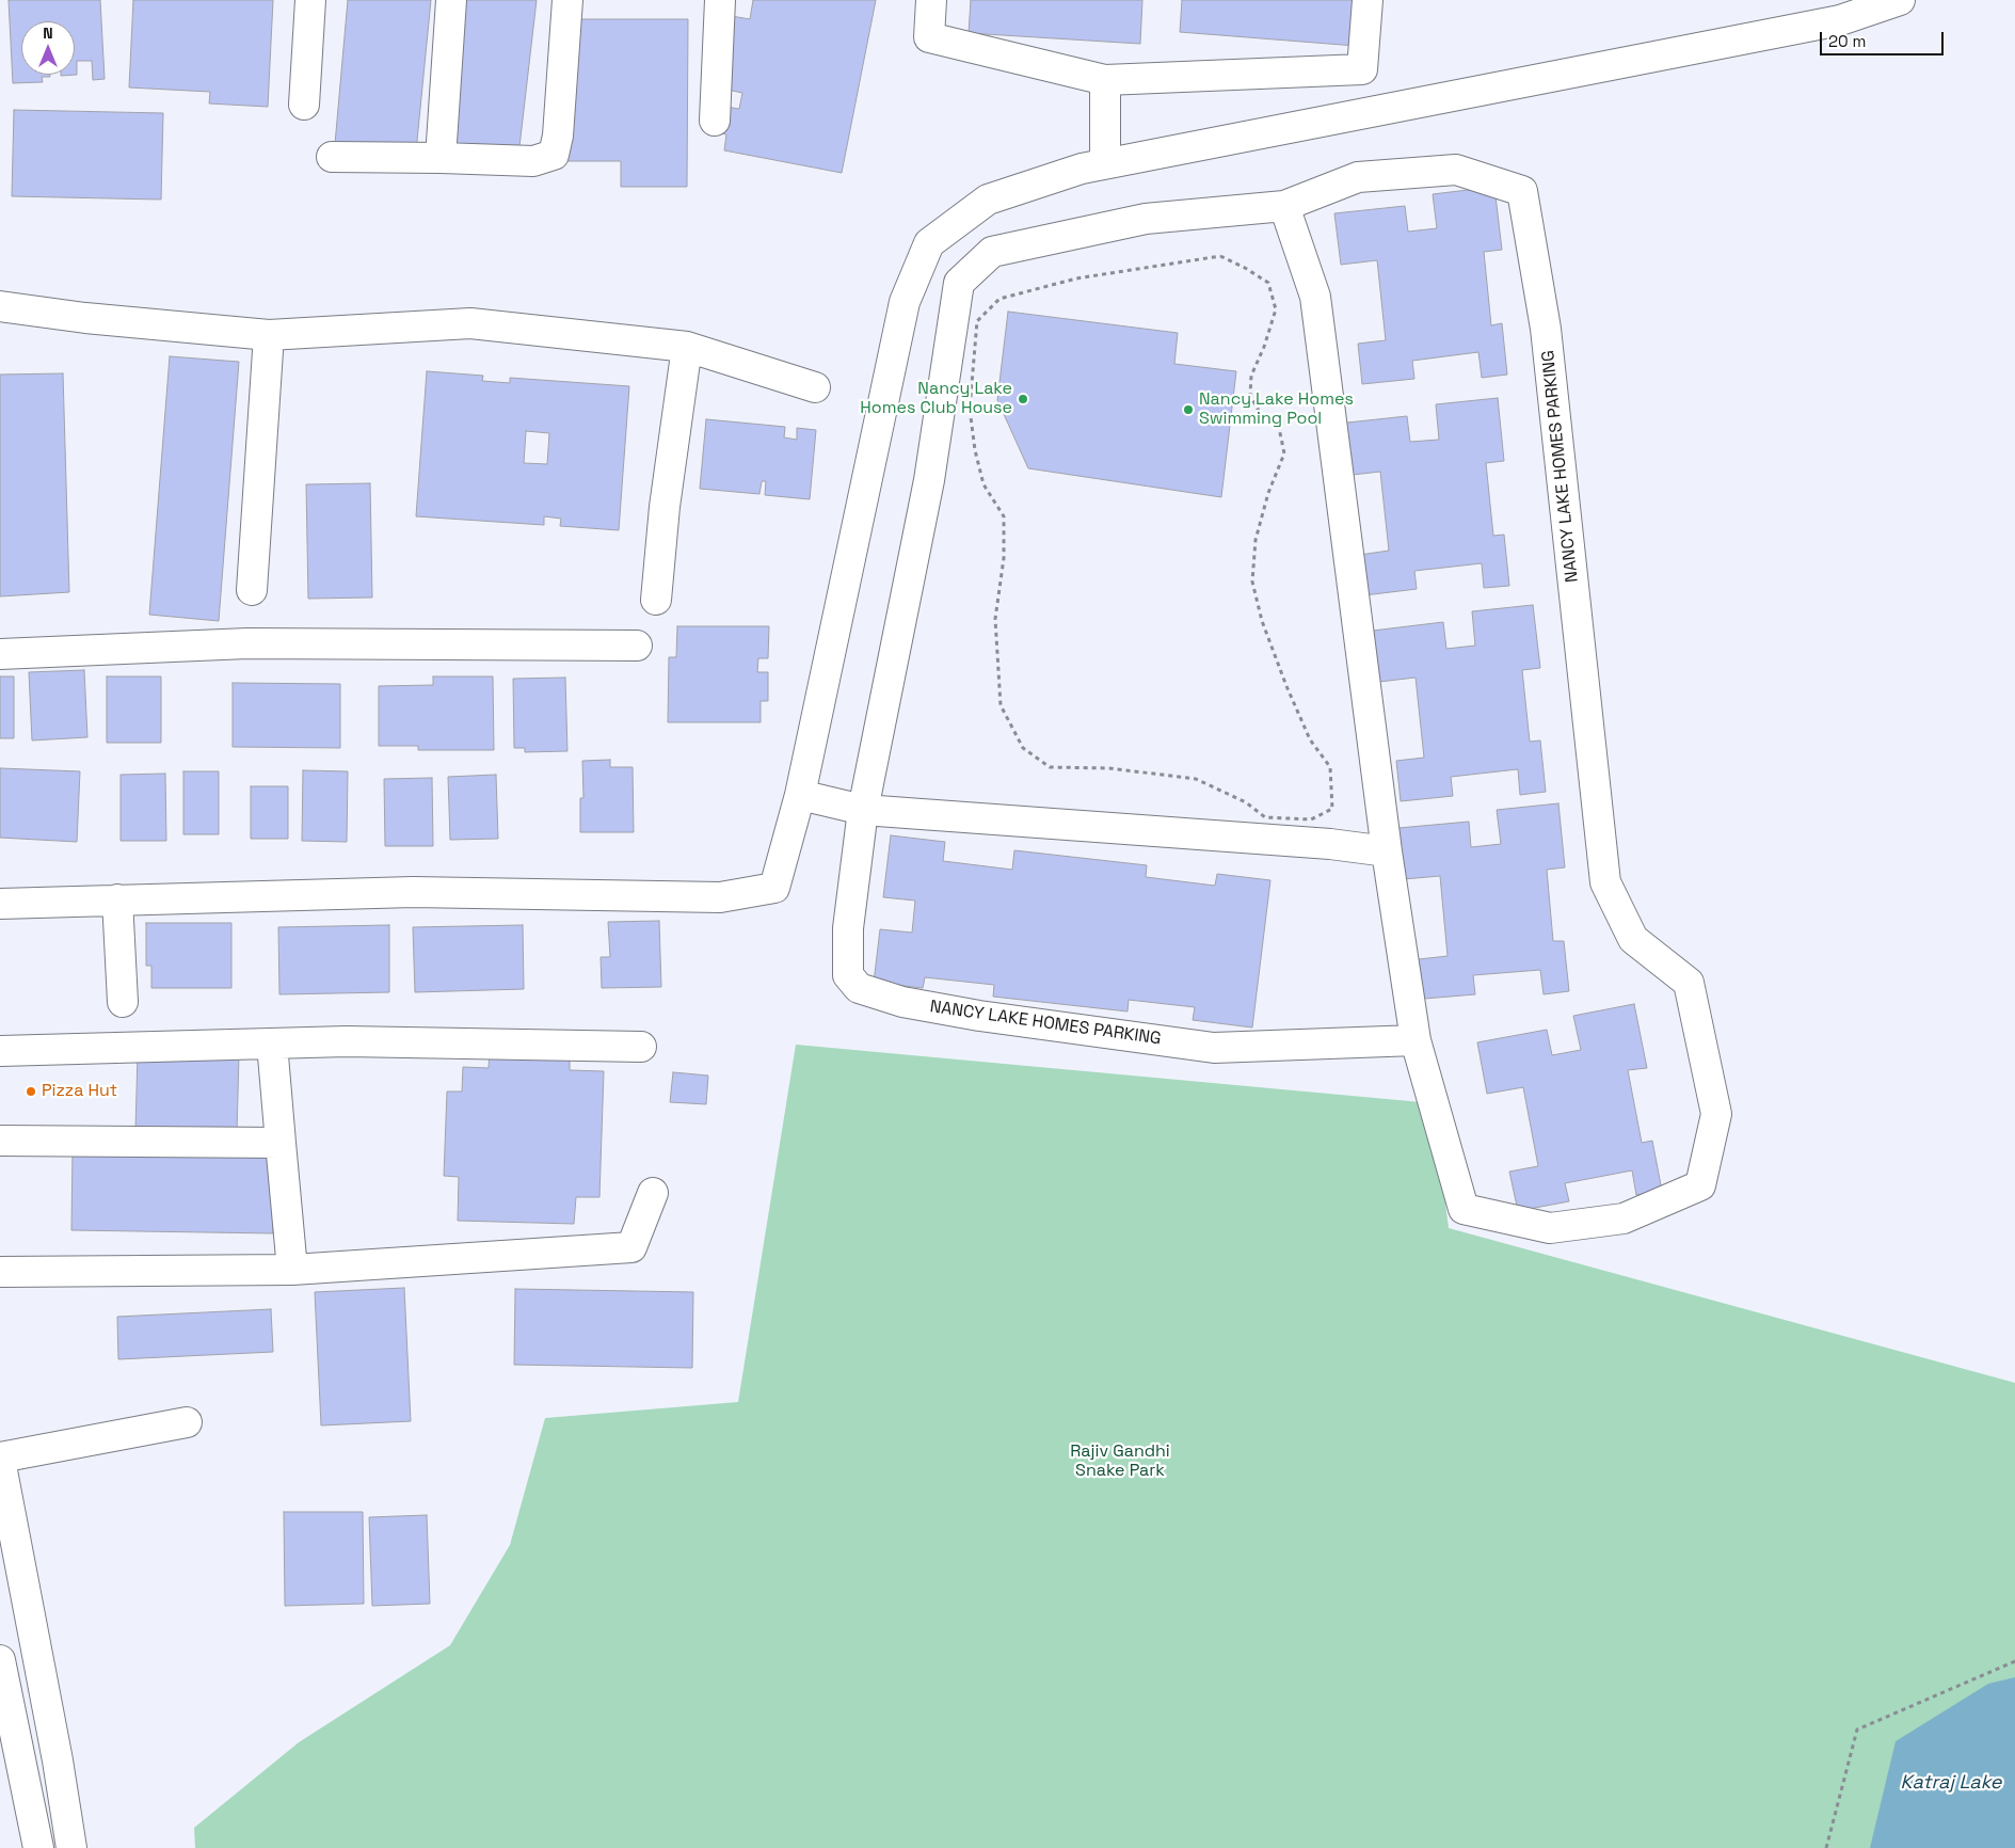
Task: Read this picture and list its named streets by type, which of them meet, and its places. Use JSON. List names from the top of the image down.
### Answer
{
  "streets": {
    "main road": ["NANCY LAKE HOMES PARKING"]
  },
  "water": ["Katraj Lake"],
  "parks": ["Rajiv Gandhi Snake Park"],
  "places": ["Nancy Lake Homes Club House", "Nancy Lake Homes Swimming Pool", "Pizza Hut"],
  "scale_bar": "20 m",
  "north": "top"
}
